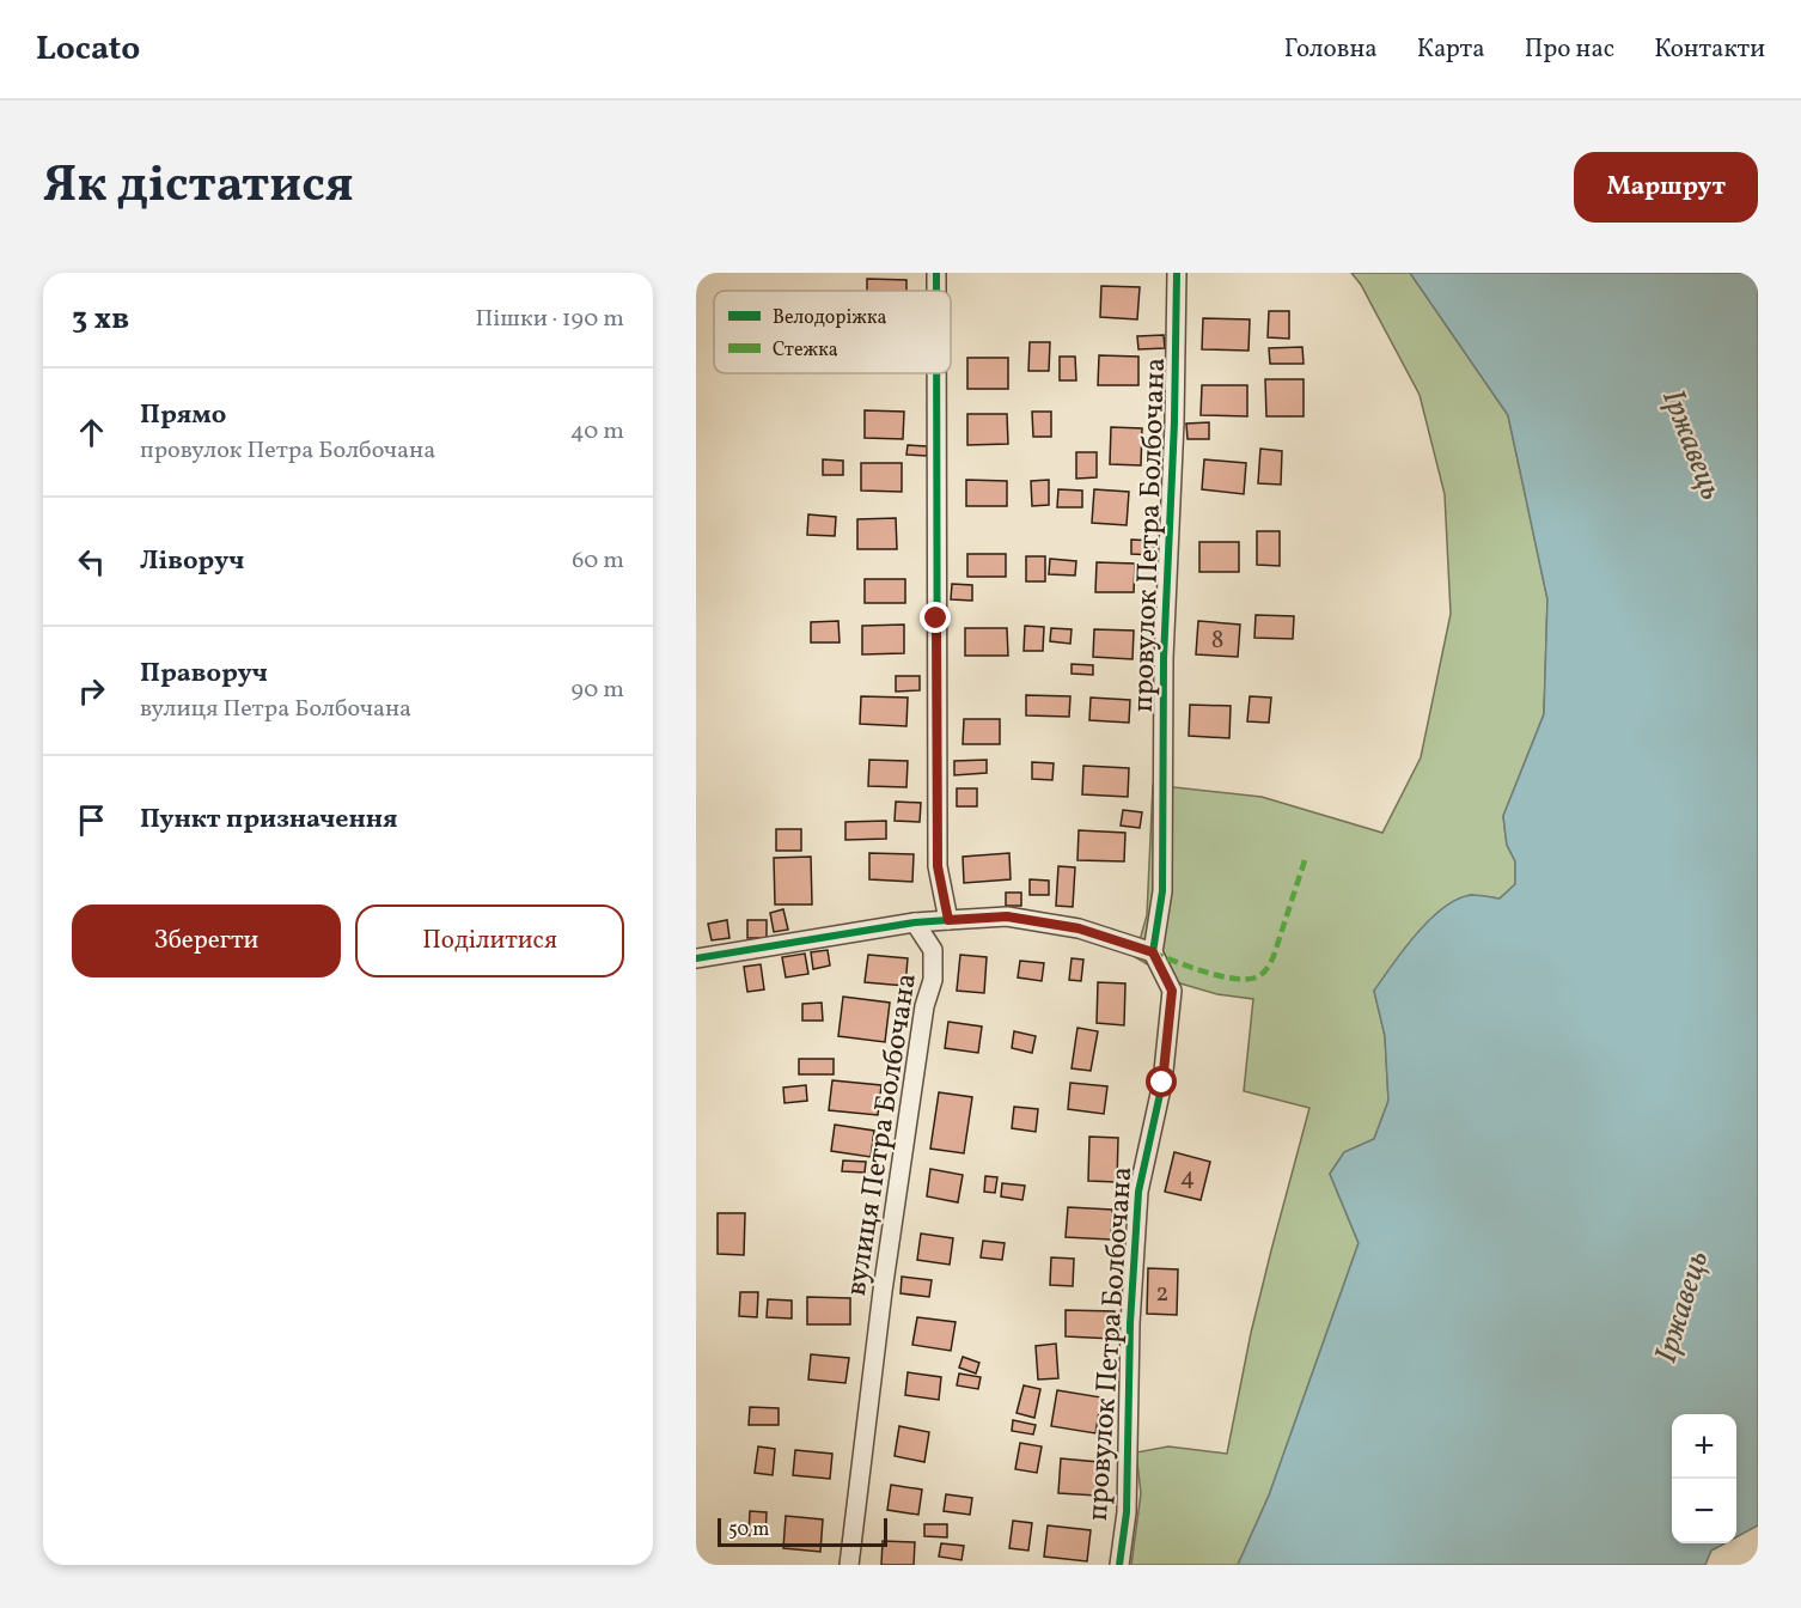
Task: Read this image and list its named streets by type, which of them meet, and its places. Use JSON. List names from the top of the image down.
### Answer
{
  "streets": {
    "street": ["провулок Петра Болбочана", "вулиця Петра Болбочана"]
  },
  "water": ["Іржавець"],
  "house_numbers": ["8", "4", "2"],
  "legend": ["Велодоріжка", "Стежка"],
  "scale_bar": "50 m",
  "page": {
    "header": "Locato",
    "nav": [
      "Головна",
      "Карта",
      "Про нас",
      "Контакти"
    ],
    "title": "Як дістатися",
    "buttons": [
      "Маршрут",
      ["Зберегти", "Поділитися"]
    ],
    "heading": ["3 хв", "Пішки · 190 m"],
    "list": [
      ["Прямо", "провулок Петра Болбочана", "40 m"],
      ["Ліворуч", "60 m"],
      ["Праворуч", "вулиця Петра Болбочана", "90 m"],
      "Пункт призначення"
    ],
    "map_buttons": ["+", "−"],
    "scale": "50 m"
  }
}
